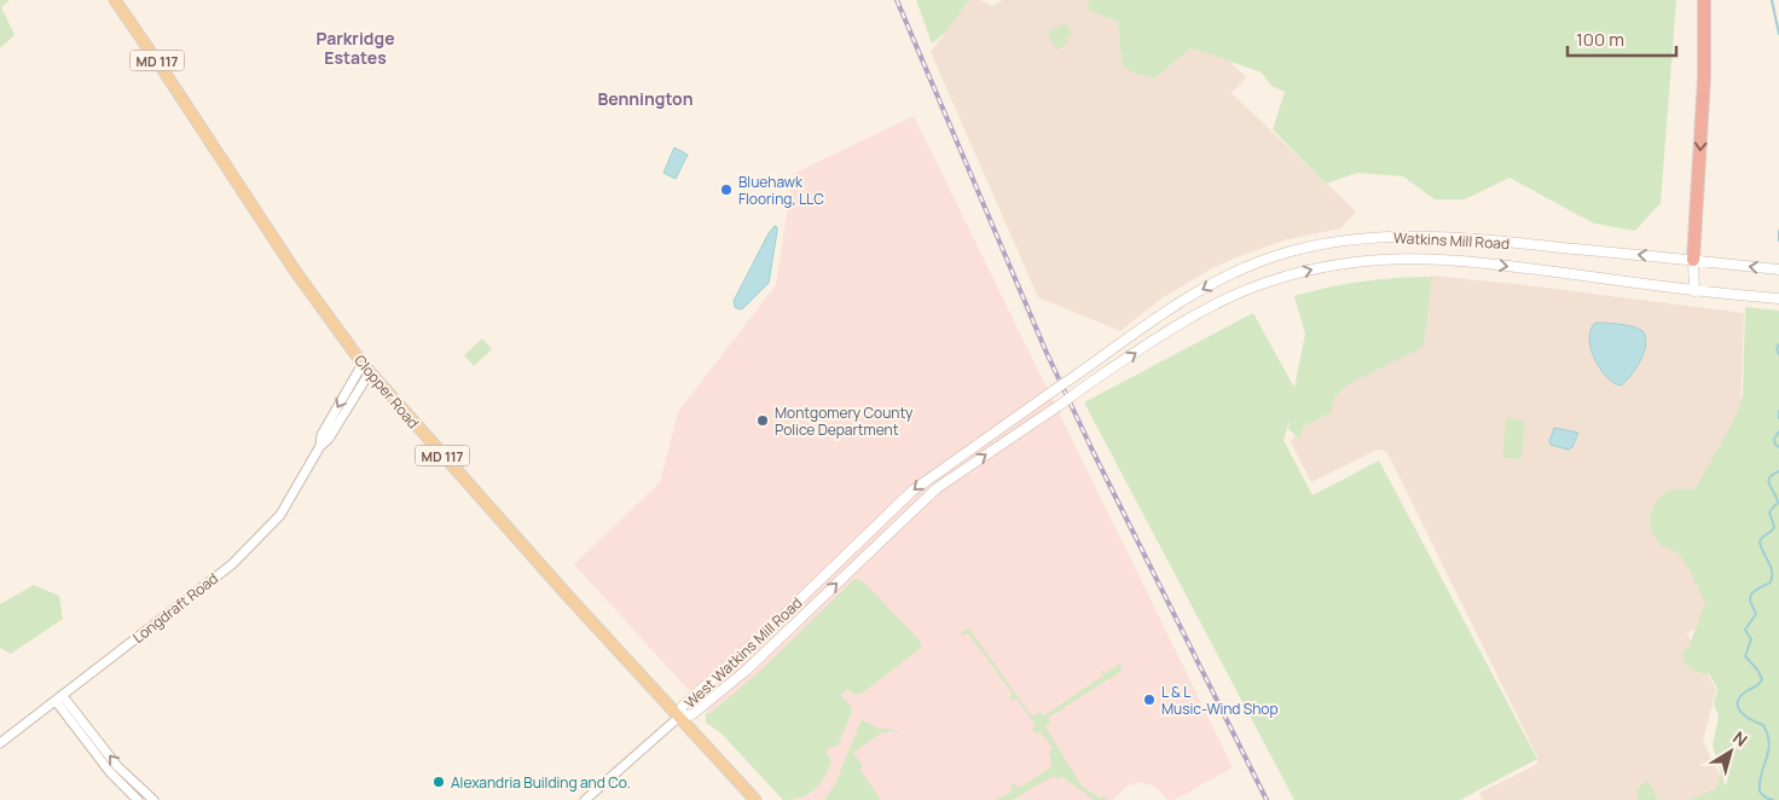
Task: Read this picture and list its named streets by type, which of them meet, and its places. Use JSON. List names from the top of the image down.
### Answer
{
  "streets": {
    "main road": [
      "MD 117",
      "Watkins Mill Road",
      "Clopper Road",
      "West Watkins Mill Road"
    ],
    "street": ["Longdraft Road"]
  },
  "crossings": [
    ["Watkins Mill Road", "West Watkins Mill Road"],
    ["Clopper Road", "Longdraft Road"],
    ["Clopper Road", "West Watkins Mill Road"]
  ],
  "districts": ["Parkridge Estates", "Bennington"],
  "places": [
    "Bluehawk Flooring, LLC",
    "Montgomery County Police Department",
    "L & L Music-Wind Shop",
    "Alexandria Building and Co."
  ],
  "scale_bar": "100 m",
  "north": "top right"
}
